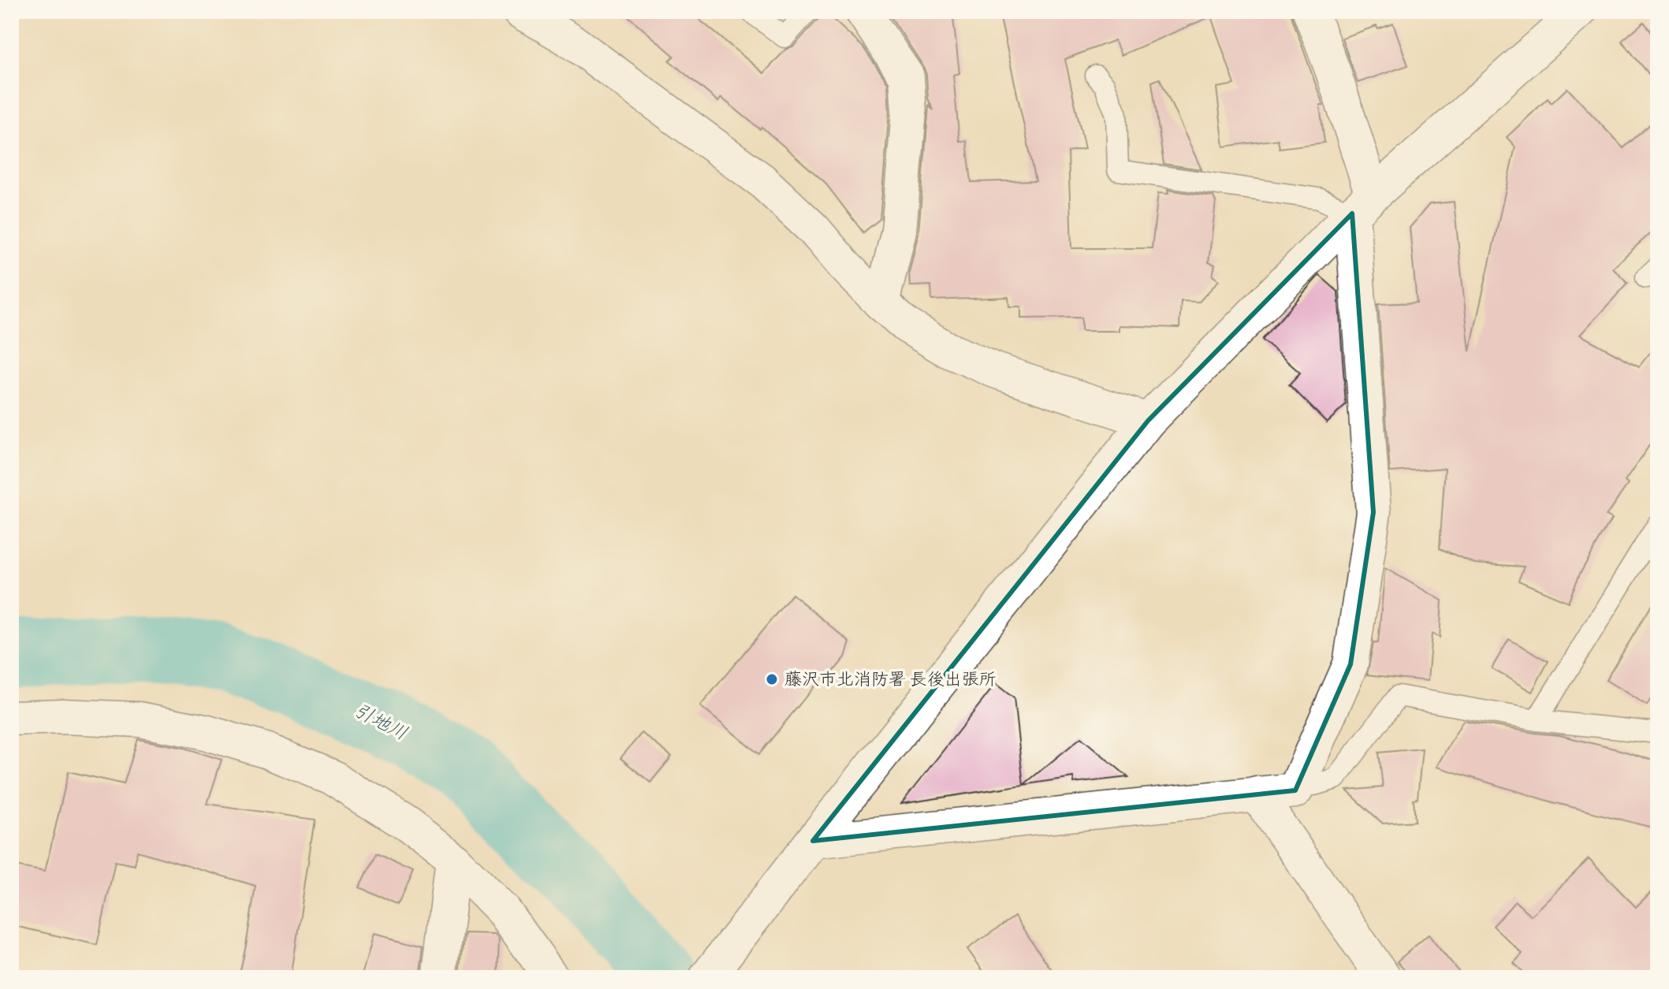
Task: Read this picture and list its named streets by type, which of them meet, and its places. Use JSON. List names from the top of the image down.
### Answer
{
  "water": ["引地川"],
  "places": ["藤沢市北消防署 長後出張所"]
}
